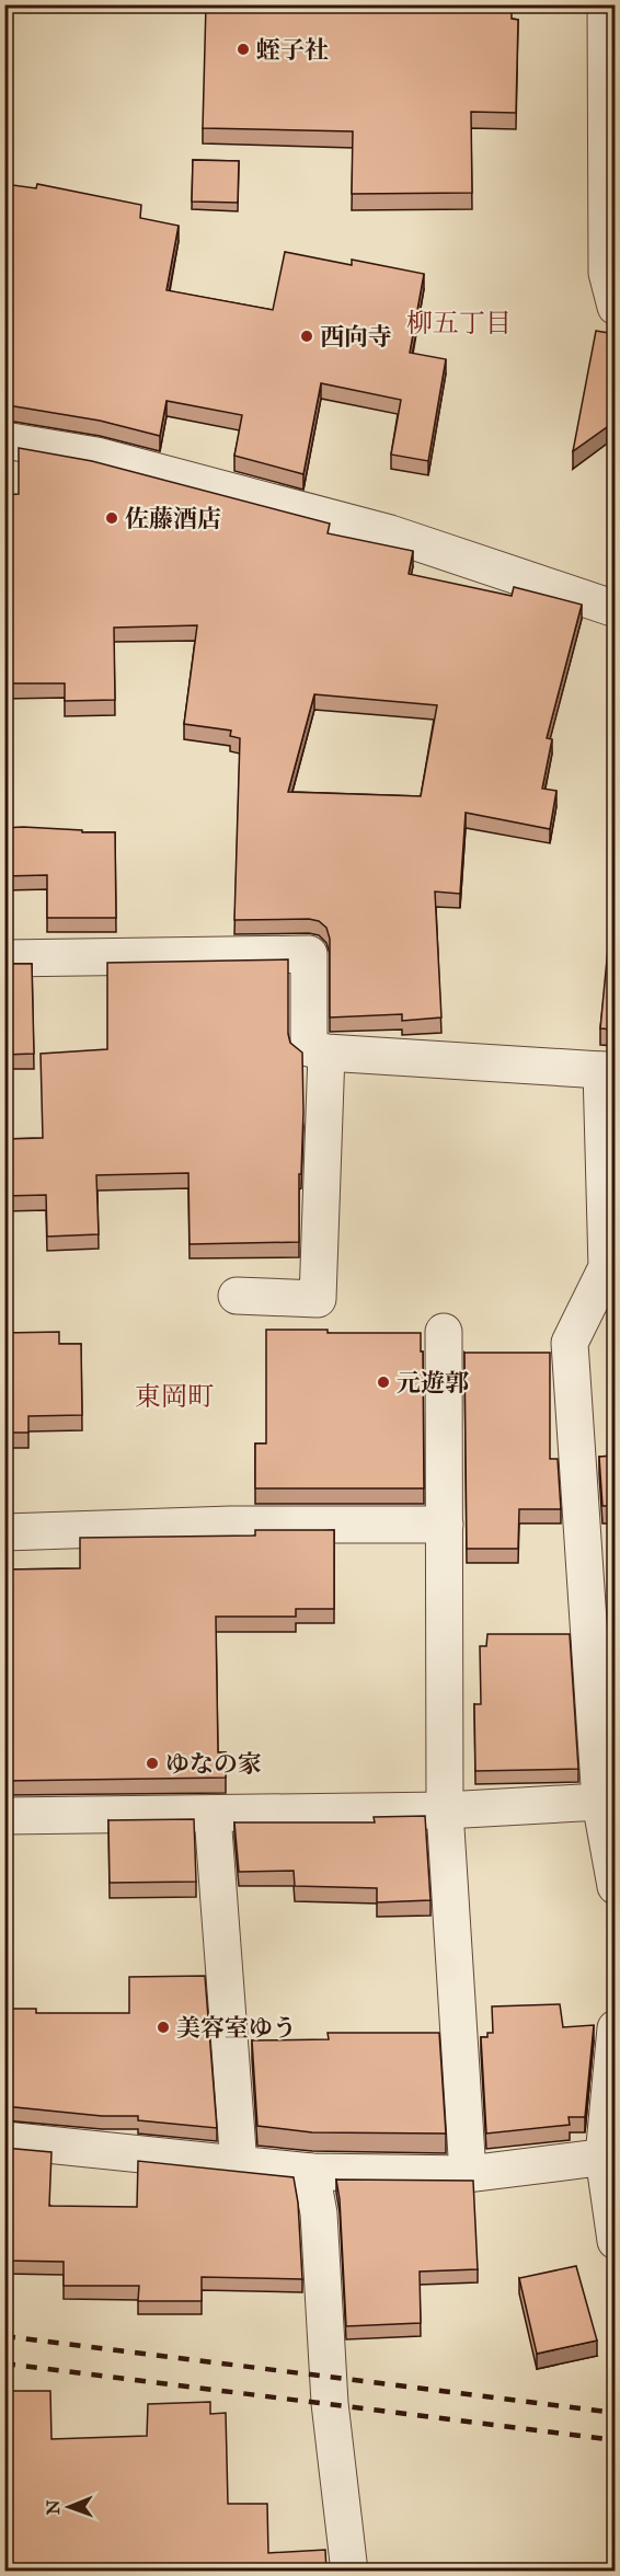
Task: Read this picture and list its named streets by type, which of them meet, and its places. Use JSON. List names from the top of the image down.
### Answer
{
  "districts": ["柳五丁目", "東岡町"],
  "places": [
    "蛭子社",
    "西向寺",
    "佐藤酒店",
    "元遊郭",
    "ゆなの家",
    "美容室ゆう"
  ],
  "north": "left"
}
